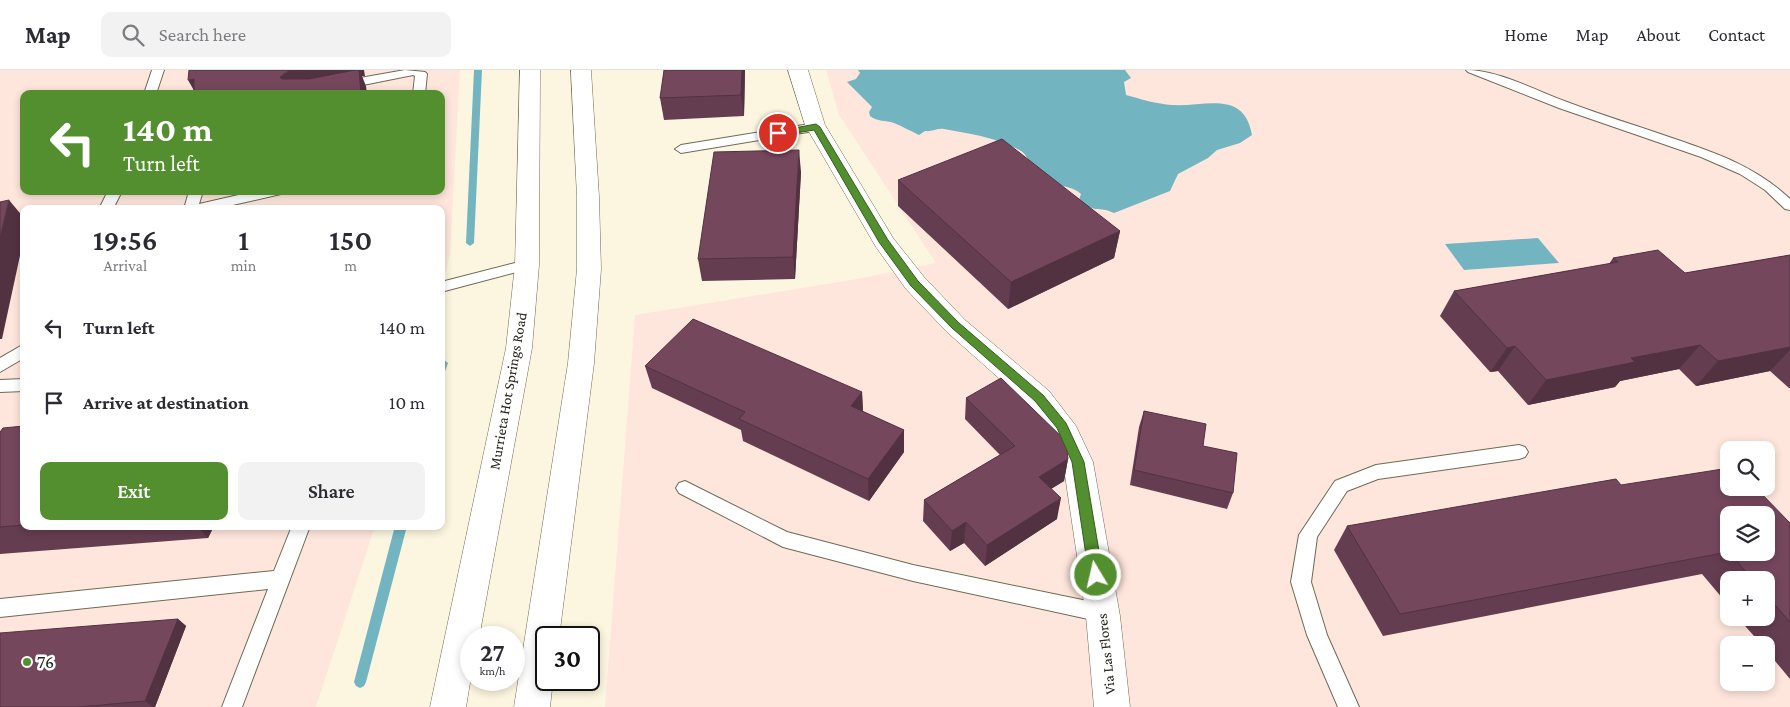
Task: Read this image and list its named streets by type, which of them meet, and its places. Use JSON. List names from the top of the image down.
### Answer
{
  "streets": {
    "main road": ["Murrieta Hot Springs Road", "Via Las Flores"]
  },
  "places": ["76"],
  "page": {
    "header": "Map",
    "search": "Search here",
    "nav": [
      "Home",
      "Map",
      "About",
      "Contact"
    ],
    "turn": ["140 m", "Turn left"],
    "eta": [
      "19:56",
      "Arrival",
      "1",
      "min",
      "150",
      "m"
    ],
    "list": [
      {
        "name": "Turn left",
        "value": "140 m"
      },
      {
        "name": "Arrive at destination",
        "value": "10 m"
      }
    ],
    "map_buttons": ["+", "−"],
    "buttons": ["Exit", "Share"],
    "speed": "27 km/h",
    "limit": "30"
  }
}
